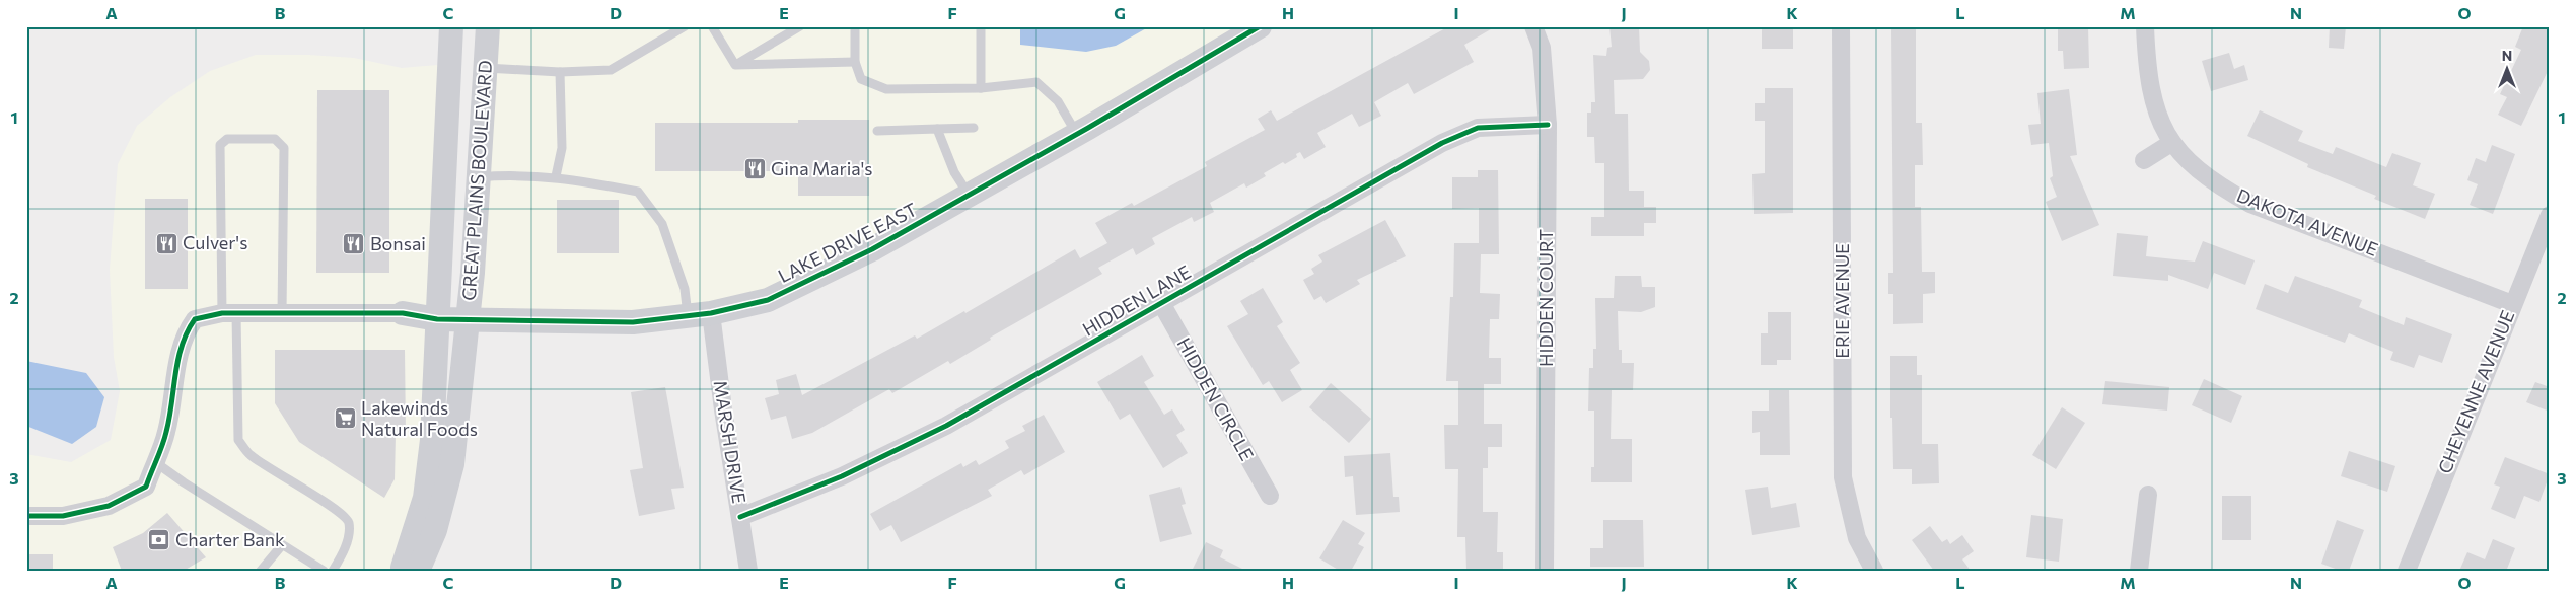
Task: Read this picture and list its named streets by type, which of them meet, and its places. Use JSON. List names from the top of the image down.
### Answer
{
  "streets": {
    "street": [
      "GREAT PLAINS BOULEVARD",
      "DAKOTA AVENUE",
      "LAKE DRIVE EAST",
      "HIDDEN COURT",
      "HIDDEN LANE",
      "ERIE AVENUE",
      "CHEYENNE AVENUE",
      "HIDDEN CIRCLE",
      "MARSH DRIVE"
    ]
  },
  "crossings": [
    ["GREAT PLAINS BOULEVARD", "LAKE DRIVE EAST"],
    ["DAKOTA AVENUE", "CHEYENNE AVENUE"],
    ["LAKE DRIVE EAST", "MARSH DRIVE"],
    ["HIDDEN COURT", "HIDDEN LANE"],
    ["HIDDEN LANE", "HIDDEN CIRCLE"],
    ["HIDDEN LANE", "MARSH DRIVE"]
  ],
  "places": {
    "restaurant": ["Gina Maria's", "Culver's", "Bonsai"],
    "supermarket": ["Lakewinds Natural Foods"],
    "bank": ["Charter Bank"]
  },
  "north": "top",
  "grid": {
    "columns": [
      "A",
      "B",
      "C",
      "D",
      "E",
      "F",
      "G",
      "H",
      "I",
      "J",
      "K",
      "L",
      "M",
      "N",
      "O"
    ],
    "rows": ["1", "2", "3"]
  }
}
